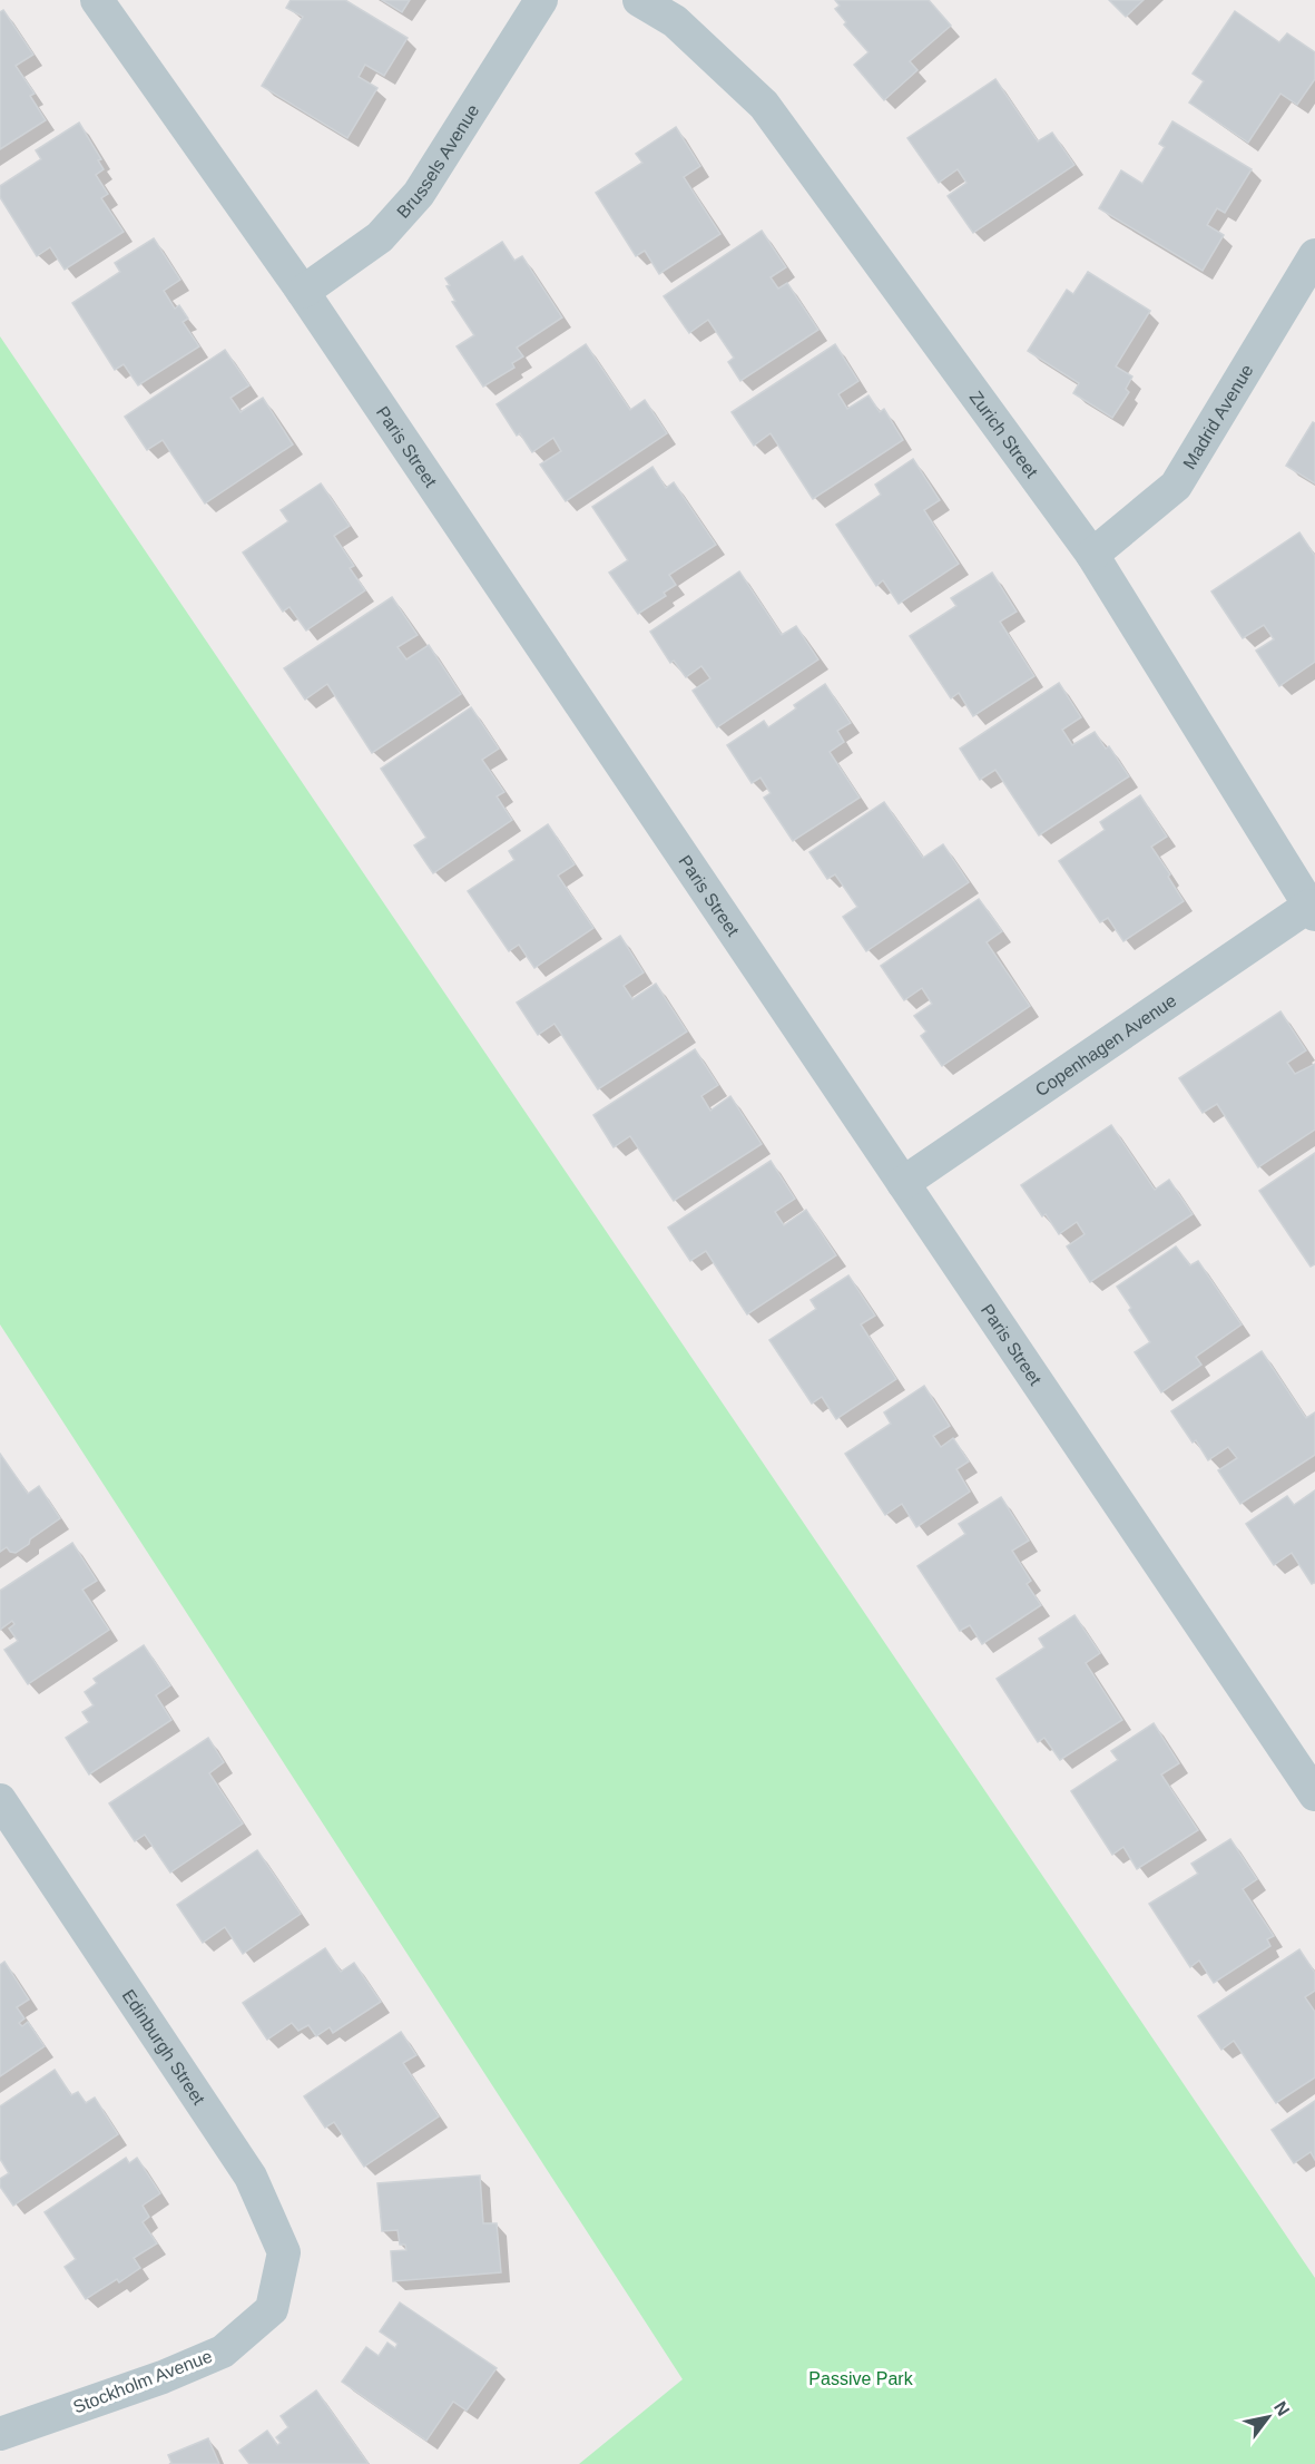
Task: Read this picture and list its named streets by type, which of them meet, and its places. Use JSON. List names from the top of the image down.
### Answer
{
  "streets": {
    "street": [
      "Brussels Avenue",
      "Madrid Avenue",
      "Zurich Street",
      "Paris Street",
      "Copenhagen Avenue",
      "Edinburgh Street",
      "Stockholm Avenue"
    ]
  },
  "crossings": [
    ["Brussels Avenue", "Paris Street"],
    ["Madrid Avenue", "Zurich Street"],
    ["Zurich Street", "Copenhagen Avenue"],
    ["Paris Street", "Copenhagen Avenue"],
    ["Edinburgh Street", "Stockholm Avenue"]
  ],
  "parks": ["Passive Park"],
  "north": "top right"
}
